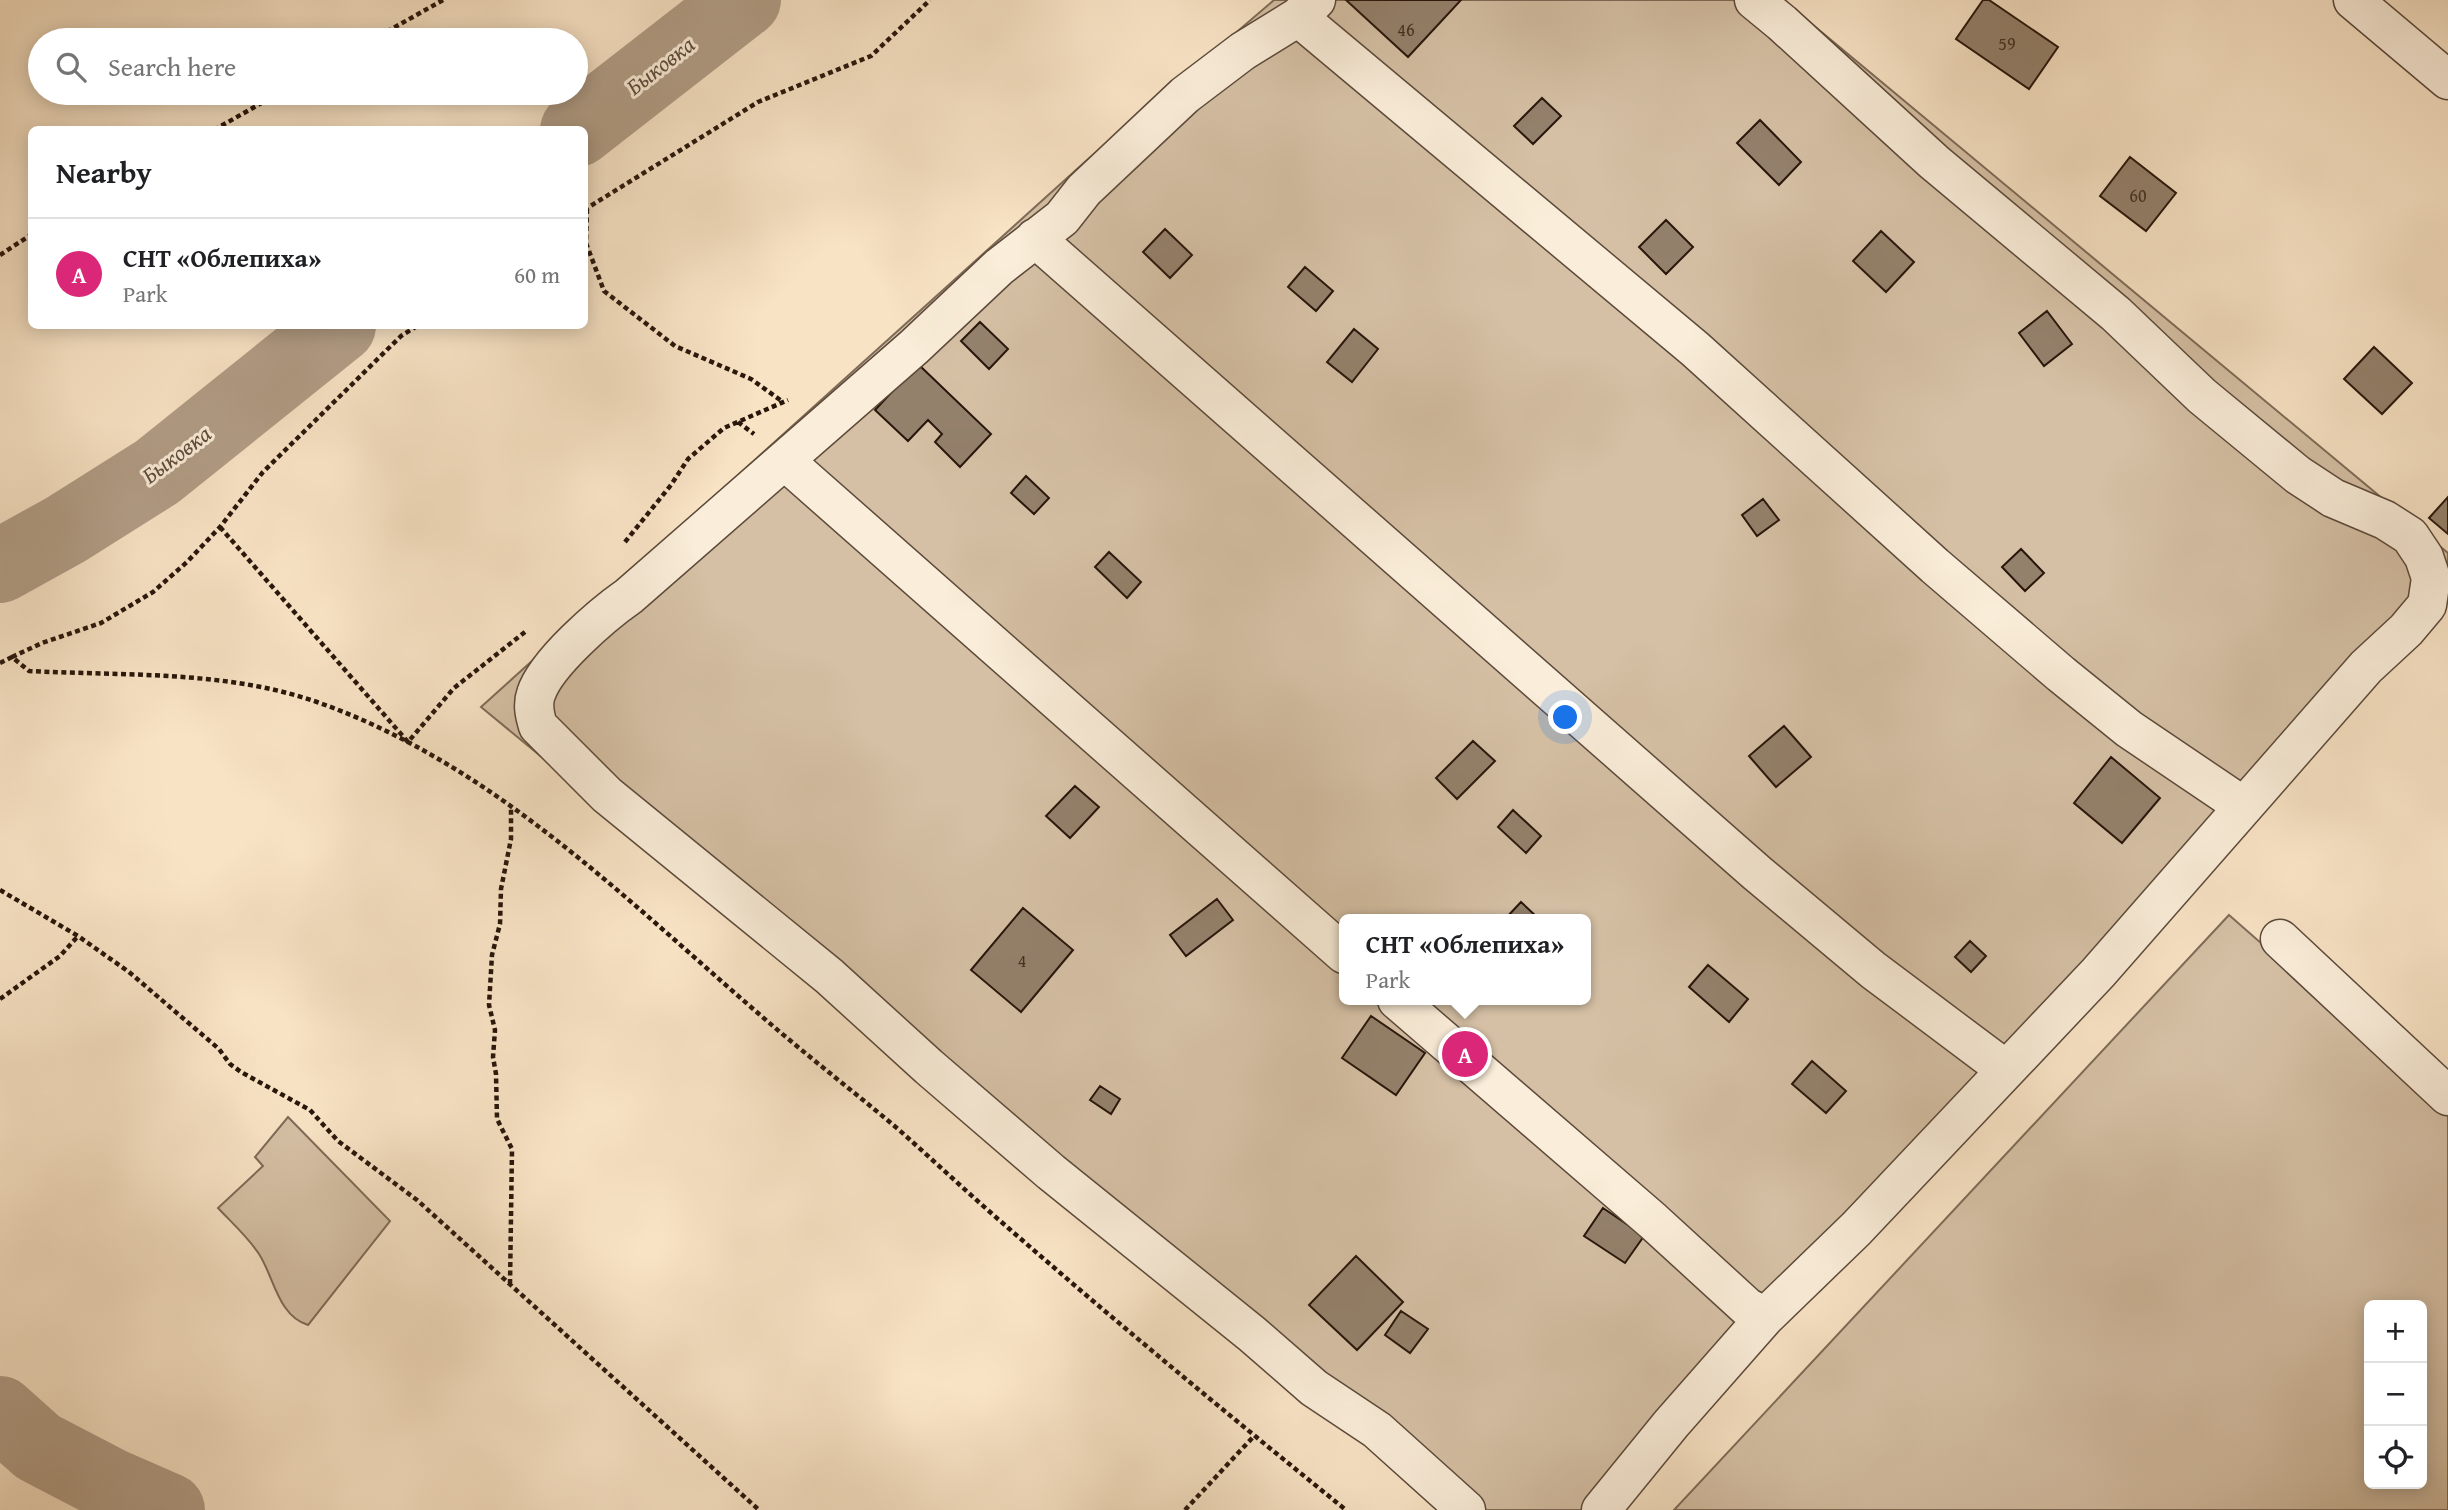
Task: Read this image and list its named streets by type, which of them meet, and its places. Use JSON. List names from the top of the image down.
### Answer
{
  "water": ["Быковка"],
  "house_numbers": [
    "46",
    "59",
    "60",
    "4"
  ],
  "page": {
    "search": "Search here",
    "heading": "Nearby",
    "list": [
      {
        "mark": "A",
        "name": "СНТ «Облепиха»",
        "note": "Park",
        "value": "60 m"
      }
    ],
    "popup": ["СНТ «Облепиха»", "Park"],
    "pins": "A",
    "map_buttons": ["+", "−"]
  }
}
